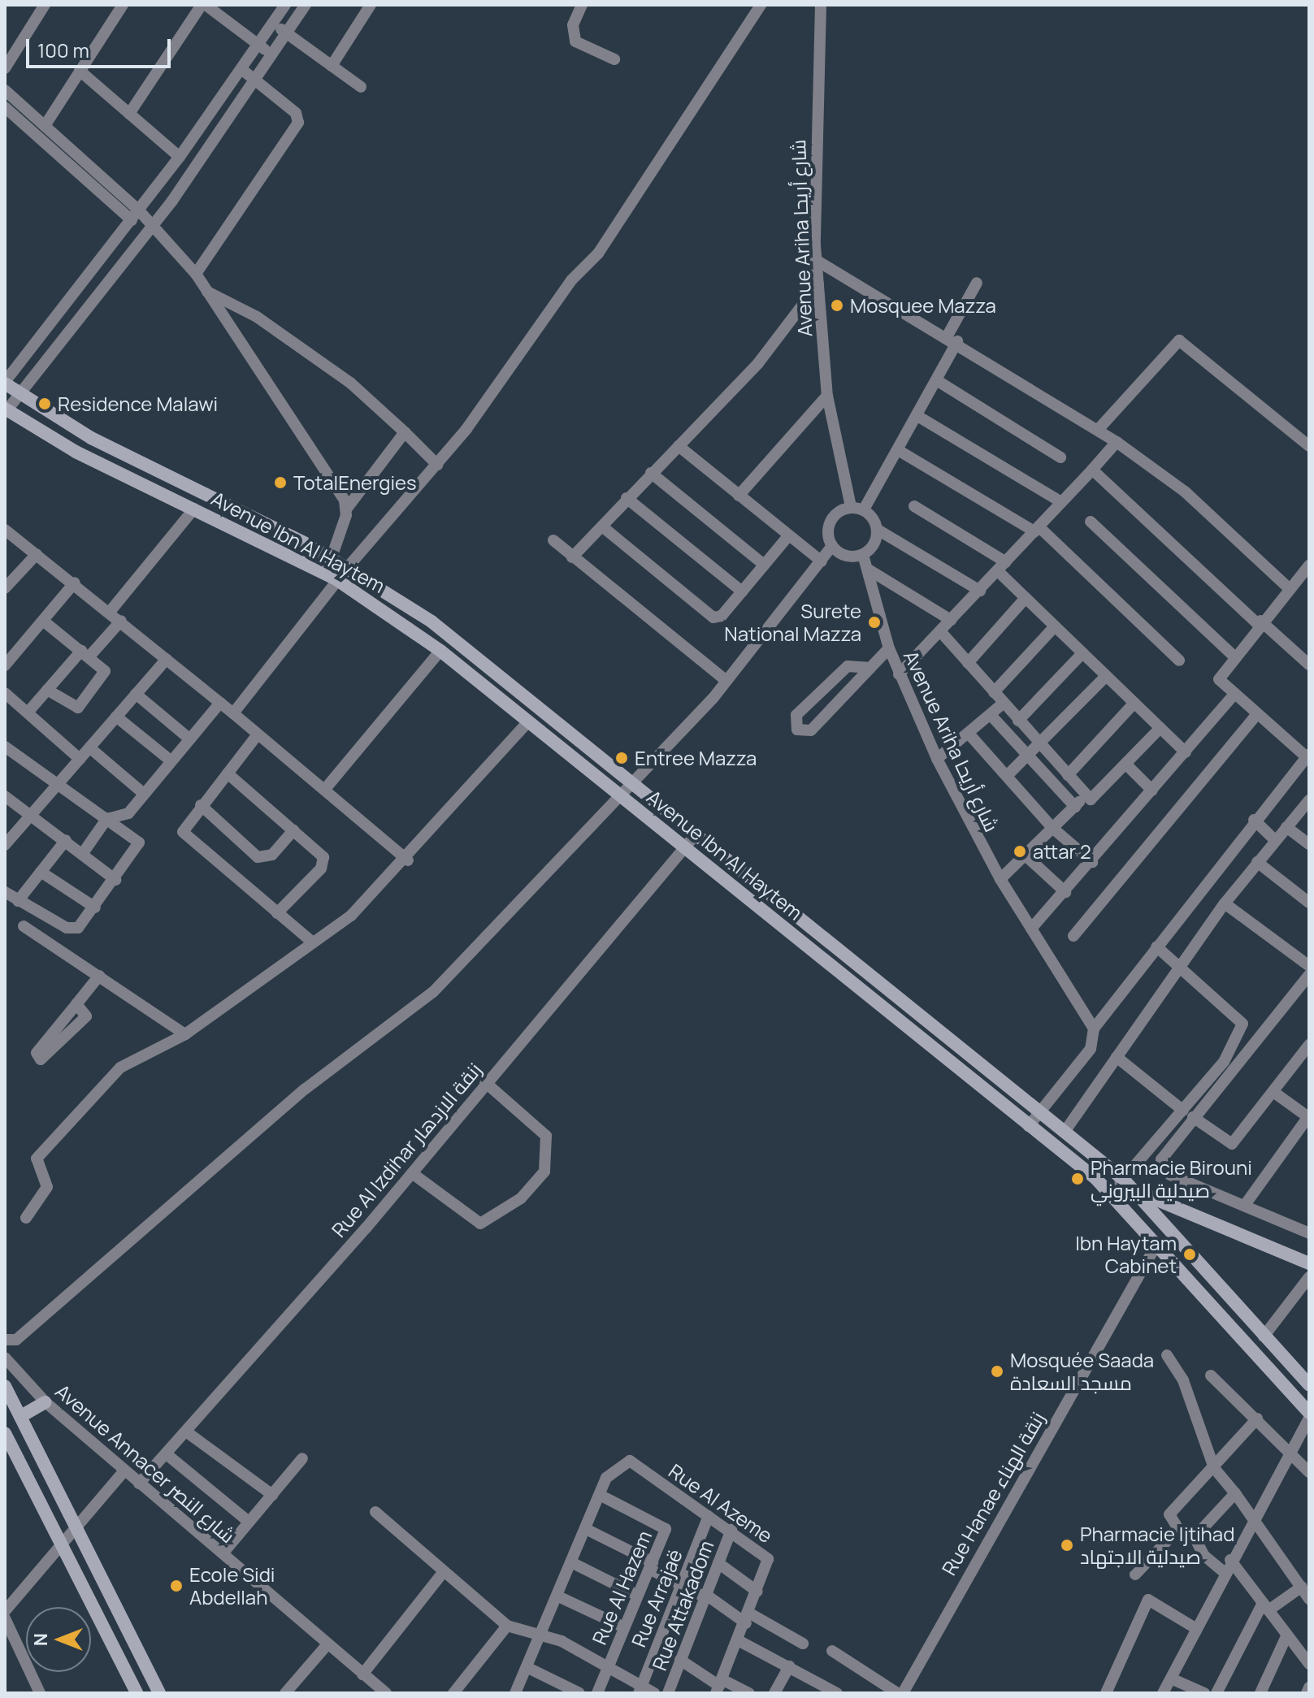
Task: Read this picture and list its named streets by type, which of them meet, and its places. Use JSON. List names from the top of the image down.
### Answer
{
  "streets": {
    "street": [
      "Avenue Ariha شارع أريحا",
      "Avenue Ibn Al Haytem",
      "Rue Al Izdihar زنقة الازدهار",
      "Avenue Annacer شارع النصر",
      "Rue Hanae زنقة الهناء",
      "Rue Al Azeme",
      "Rue Al Hazem",
      "Rue Arrajaë",
      "Rue Attakadom"
    ]
  },
  "crossings": [
    ["Avenue Ibn Al Haytem", "Rue Al Izdihar زنقة الازدهار"],
    ["Avenue Ibn Al Haytem", "Rue Hanae زنقة الهناء"],
    ["Rue Al Izdihar زنقة الازدهار", "Avenue Annacer شارع النصر"],
    ["Rue Al Azeme", "Rue Al Hazem"],
    ["Rue Al Azeme", "Rue Arrajaë"],
    ["Rue Al Azeme", "Rue Attakadom"]
  ],
  "places": [
    "Mosquee Mazza",
    "Residence Malawi",
    "TotalEnergies",
    "Surete National Mazza",
    "Entree Mazza",
    "attar 2",
    "Pharmacie Birouni صيدلية البيروني",
    "Ibn Haytam Cabinet",
    "Mosquée Saada مسجد السعادة",
    "Pharmacie Ijtihad صيدلية الاجتهاد",
    "Ecole Sidi Abdellah"
  ],
  "scale_bar": "100 m",
  "north": "left"
}
